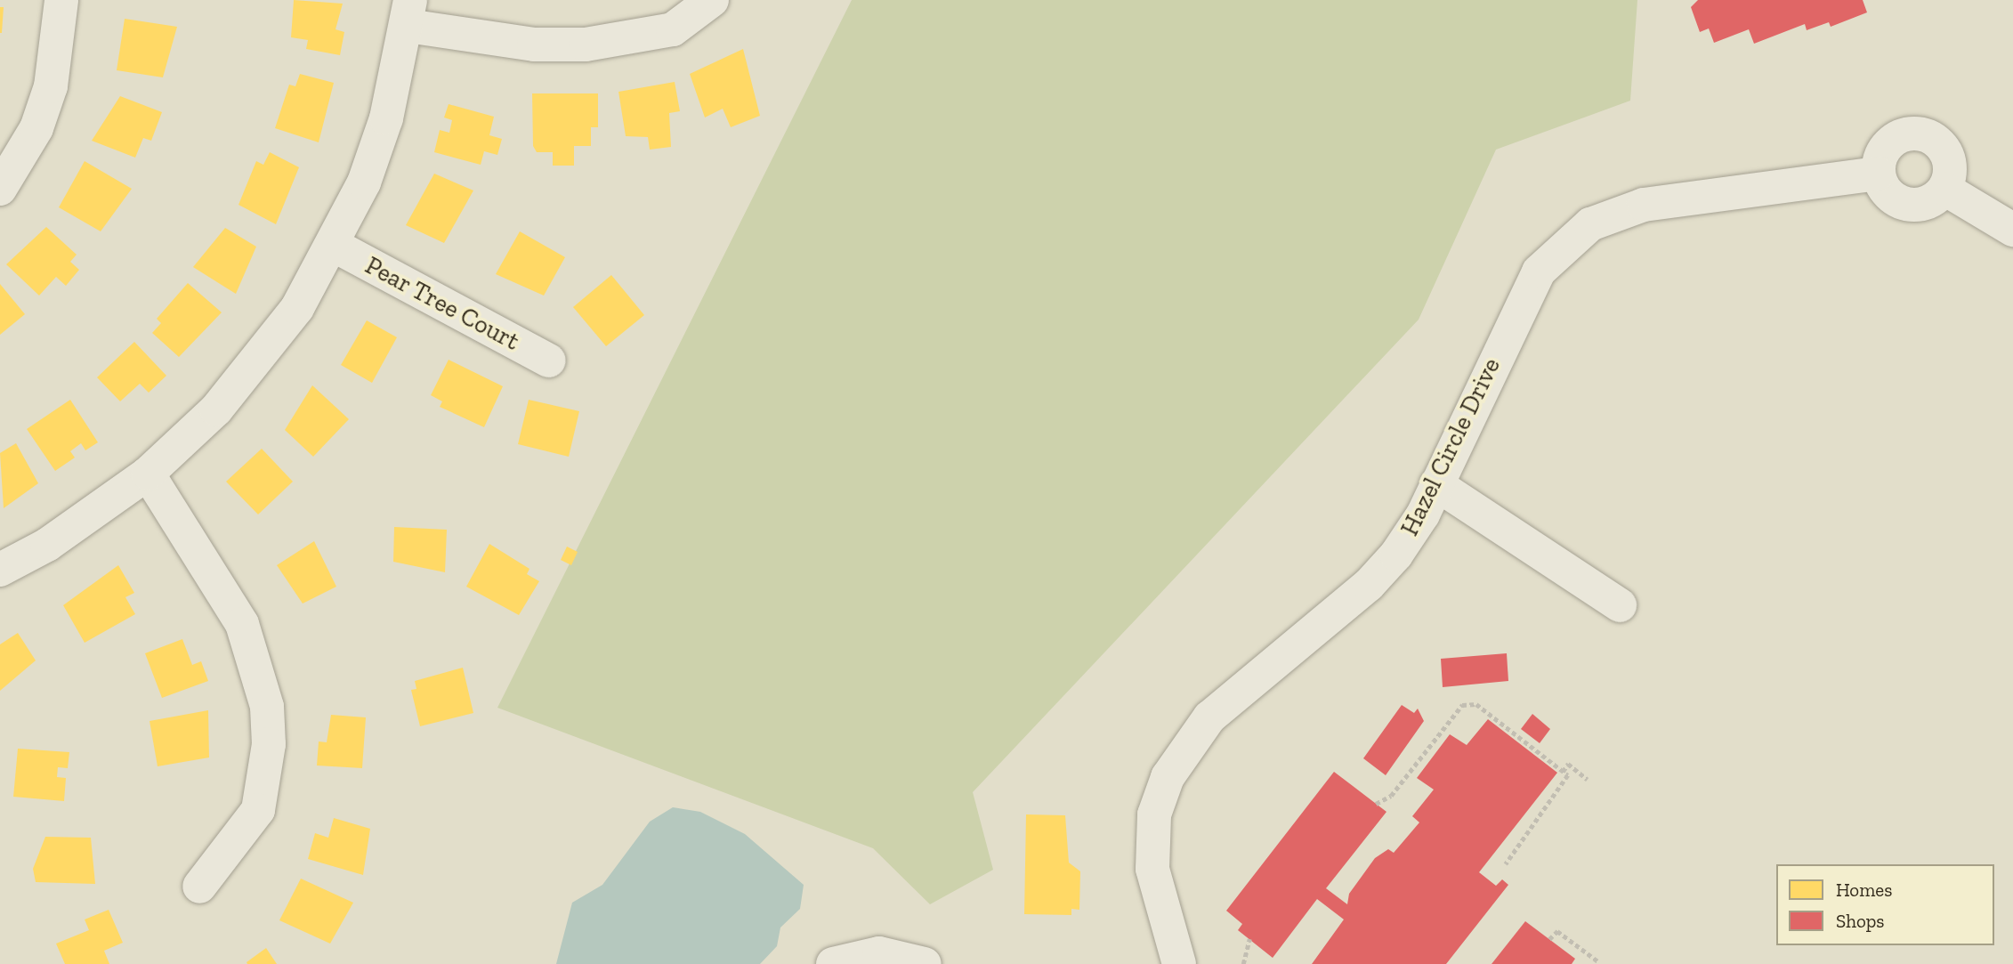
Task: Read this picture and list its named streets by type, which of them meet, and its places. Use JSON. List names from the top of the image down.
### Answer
{
  "streets": {
    "street": ["Pear Tree Court", "Hazel Circle Drive"]
  },
  "legend": ["Homes", "Shops"]
}
